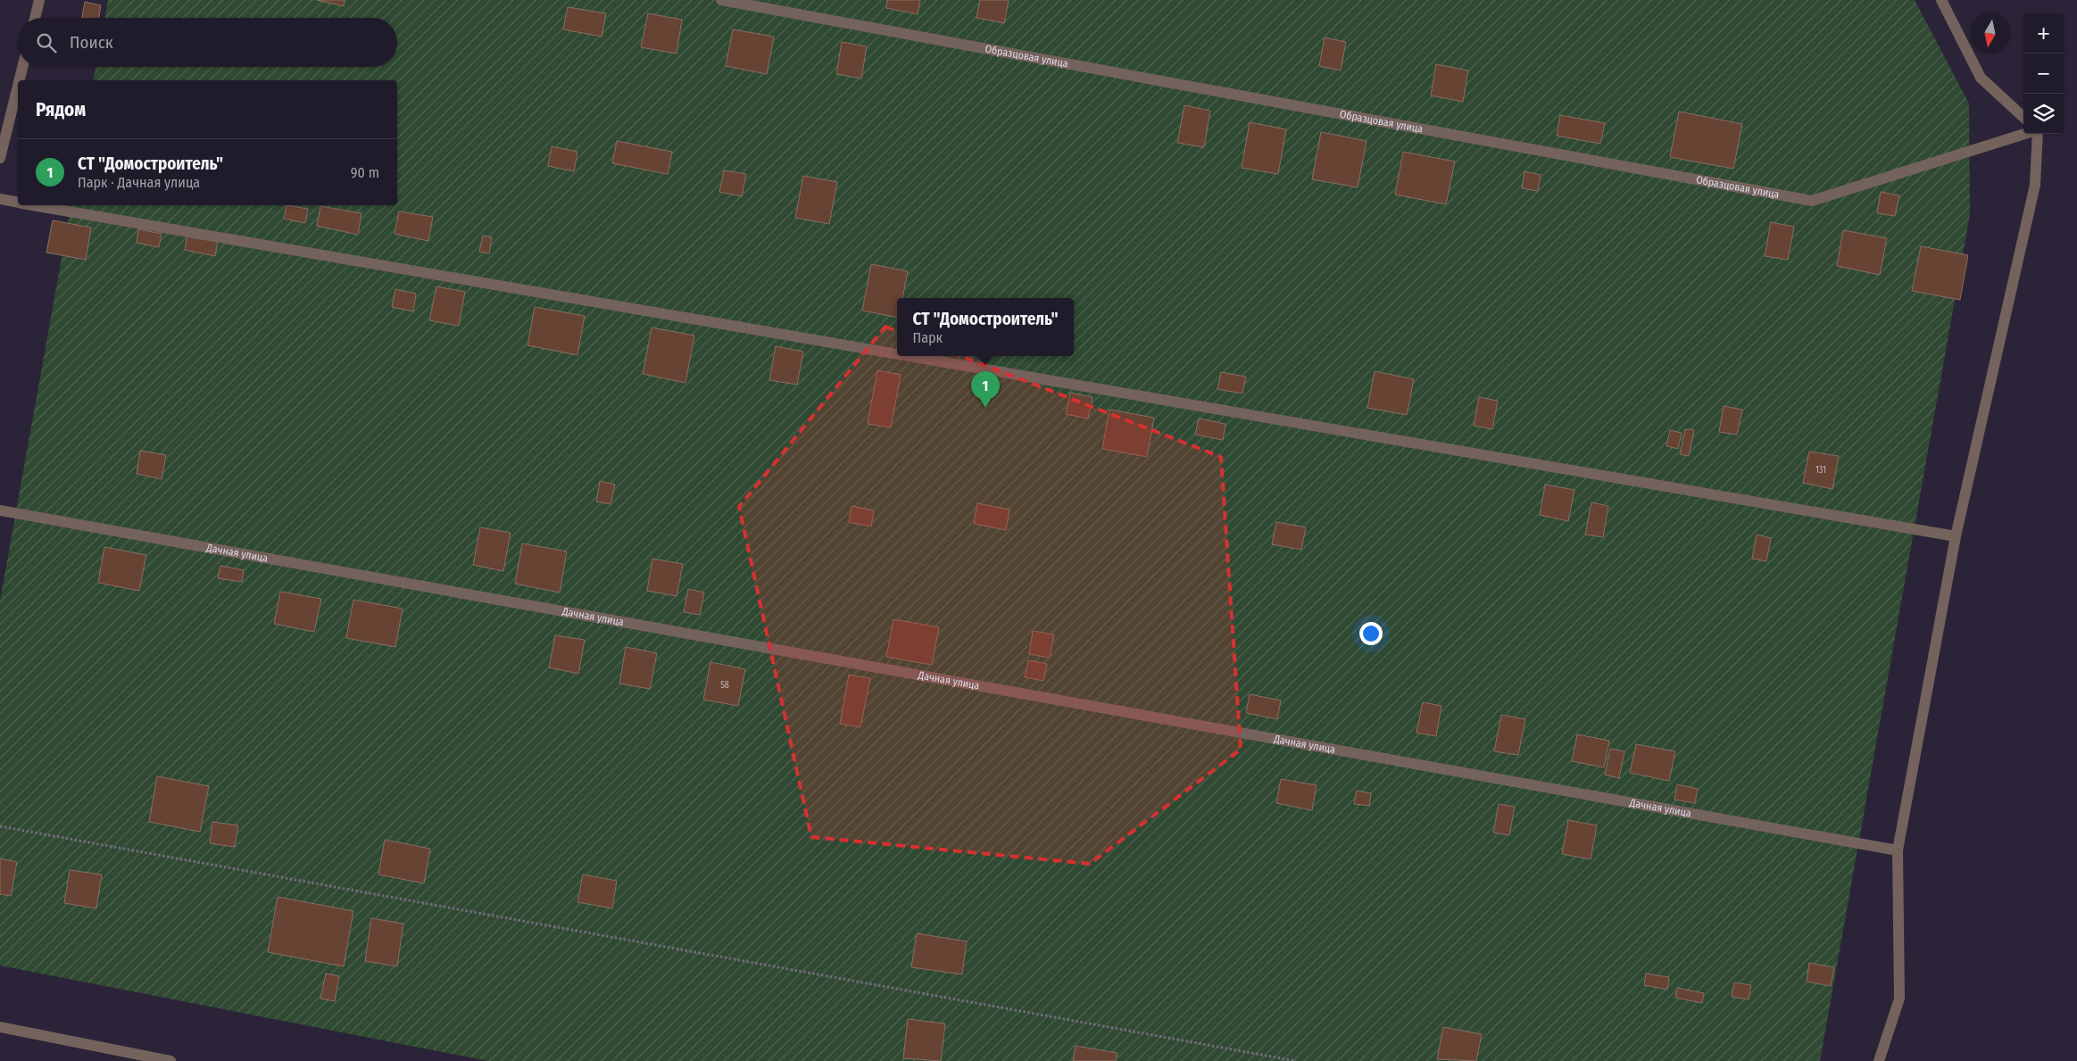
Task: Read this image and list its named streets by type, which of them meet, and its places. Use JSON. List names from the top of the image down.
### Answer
{
  "streets": {
    "street": ["Образцовая улица", "Дачная улица"]
  },
  "house_numbers": ["131", "58"],
  "north": "bottom",
  "page": {
    "map_buttons": ["+", "−"],
    "search": "Поиск",
    "heading": "Рядом",
    "list": [
      {
        "mark": "1",
        "name": "СТ \"Домостроитель\"",
        "note": "Парк · Дачная улица",
        "value": "90 m"
      }
    ],
    "popup": ["СТ \"Домостроитель\"", "Парк"],
    "pins": "1"
  }
}
